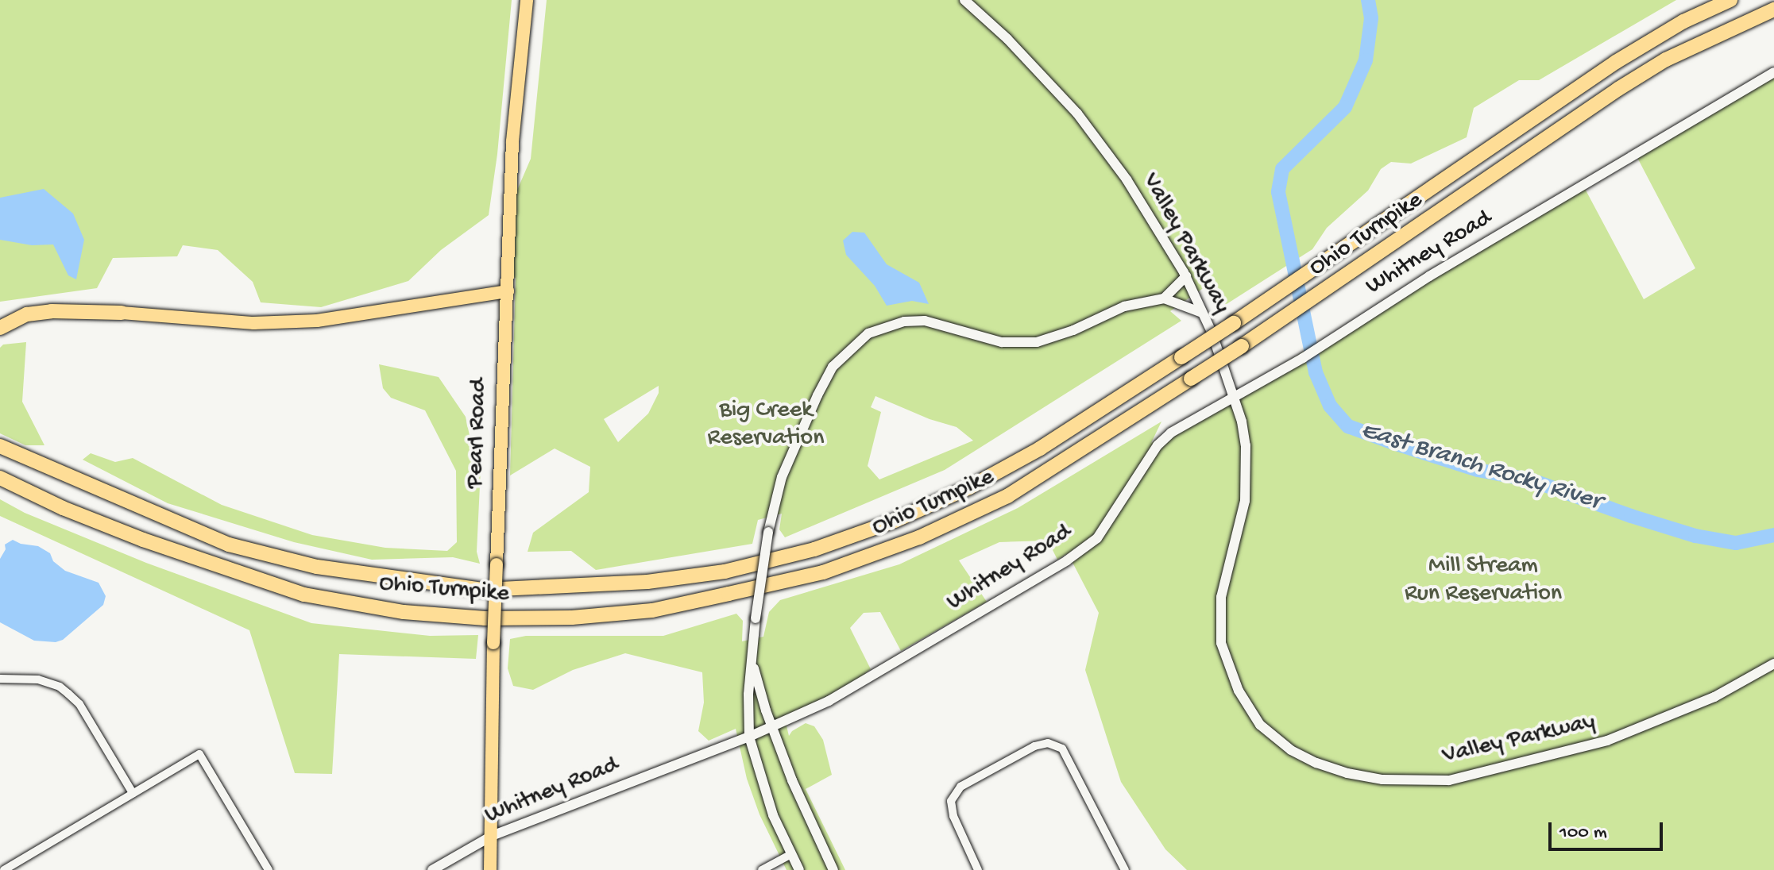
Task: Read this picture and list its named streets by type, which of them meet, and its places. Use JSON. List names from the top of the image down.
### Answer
{
  "streets": {
    "highway": ["Ohio Turnpike"],
    "main road": ["Pearl Road"],
    "street": ["Valley Parkway", "Whitney Road"]
  },
  "crossings": [
    ["Valley Parkway", "Whitney Road"],
    ["Whitney Road", "Pearl Road"]
  ],
  "water": ["East Branch Rocky River"],
  "parks": ["Big Creek Reservation", "Mill Stream Run Reservation"],
  "scale_bar": "100 m"
}
